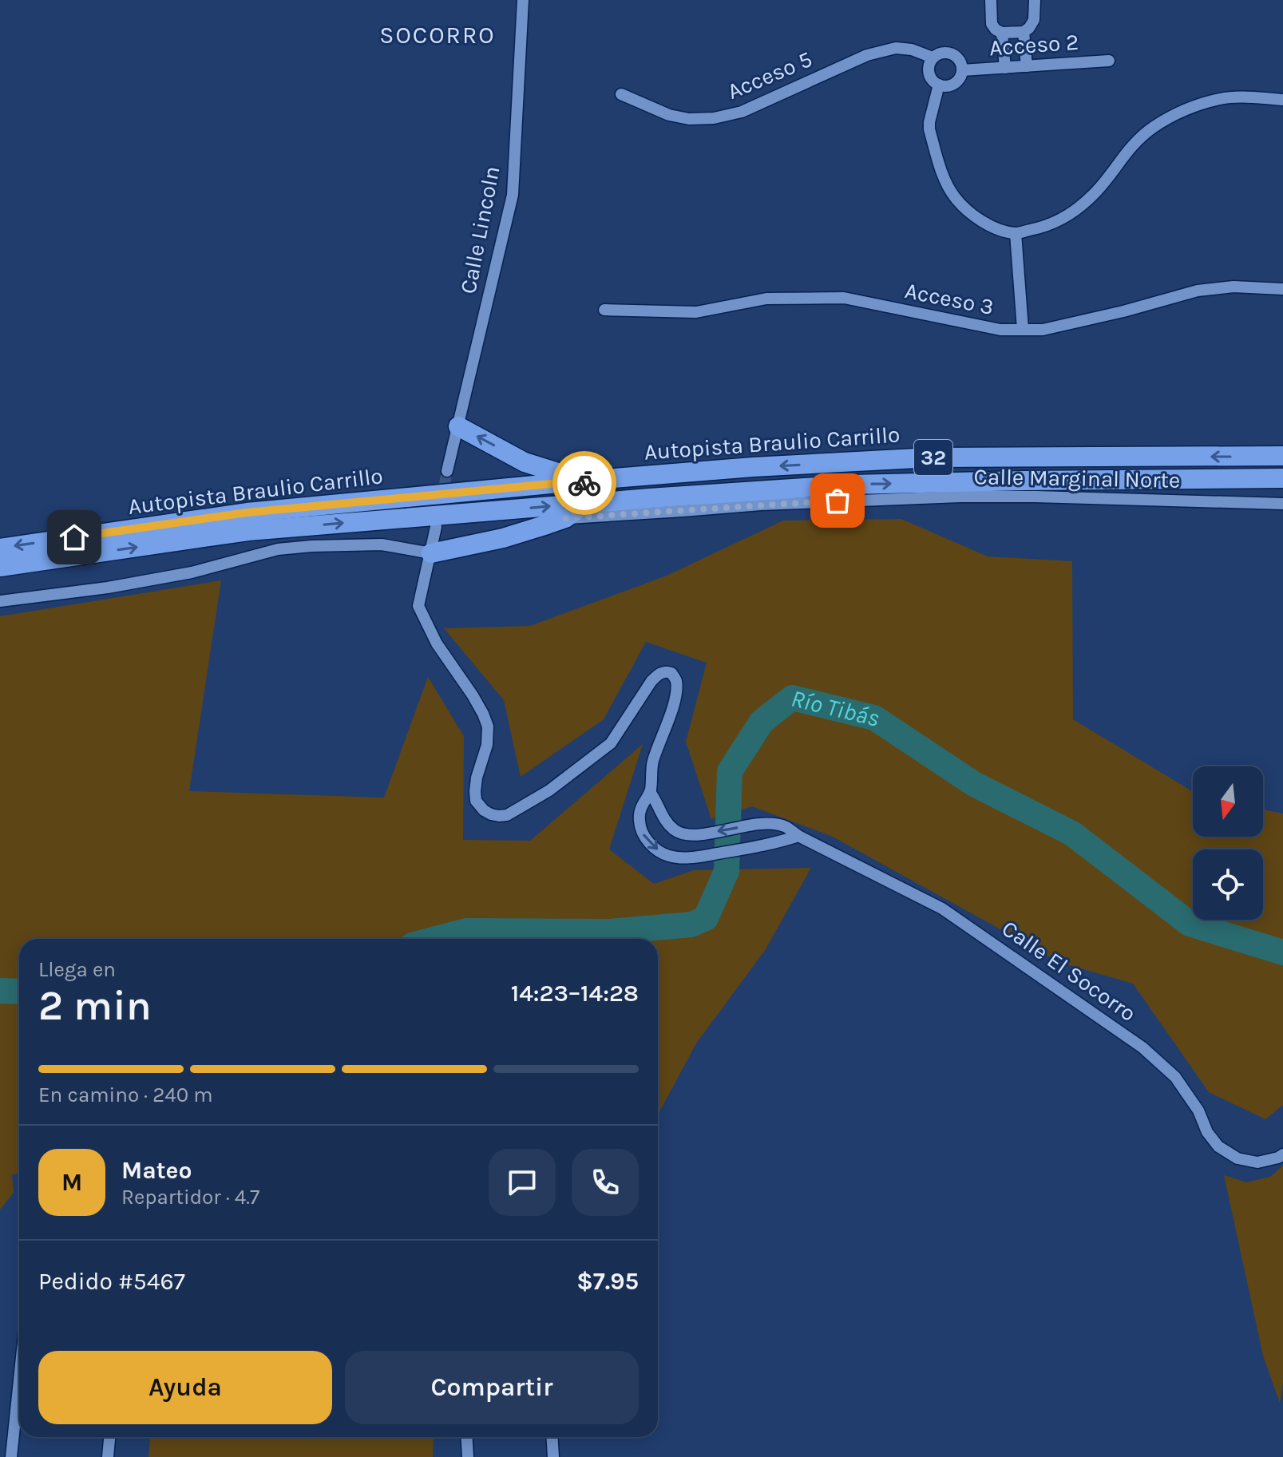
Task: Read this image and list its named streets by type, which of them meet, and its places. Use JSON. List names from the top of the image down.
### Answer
{
  "streets": {
    "highway": ["Autopista Braulio Carrillo", "32"],
    "street": [
      "Acceso 2",
      "Acceso 5",
      "Calle Lincoln",
      "Acceso 3",
      "Calle Marginal Norte",
      "Calle El Socorro"
    ]
  },
  "crossings": [
    ["Acceso 2", "Acceso 5"]
  ],
  "districts": ["SOCORRO"],
  "water": ["Río Tibás"],
  "north": "bottom",
  "page": {
    "heading": ["2 min", "Llega en", "14:23–14:28"],
    "panel": [
      "Mateo",
      "Repartidor · 4.7",
      "Pedido #5467",
      "$7.95"
    ],
    "bar": "En camino · 240 m",
    "round": "M",
    "buttons": ["Ayuda", "Compartir"]
  }
}
